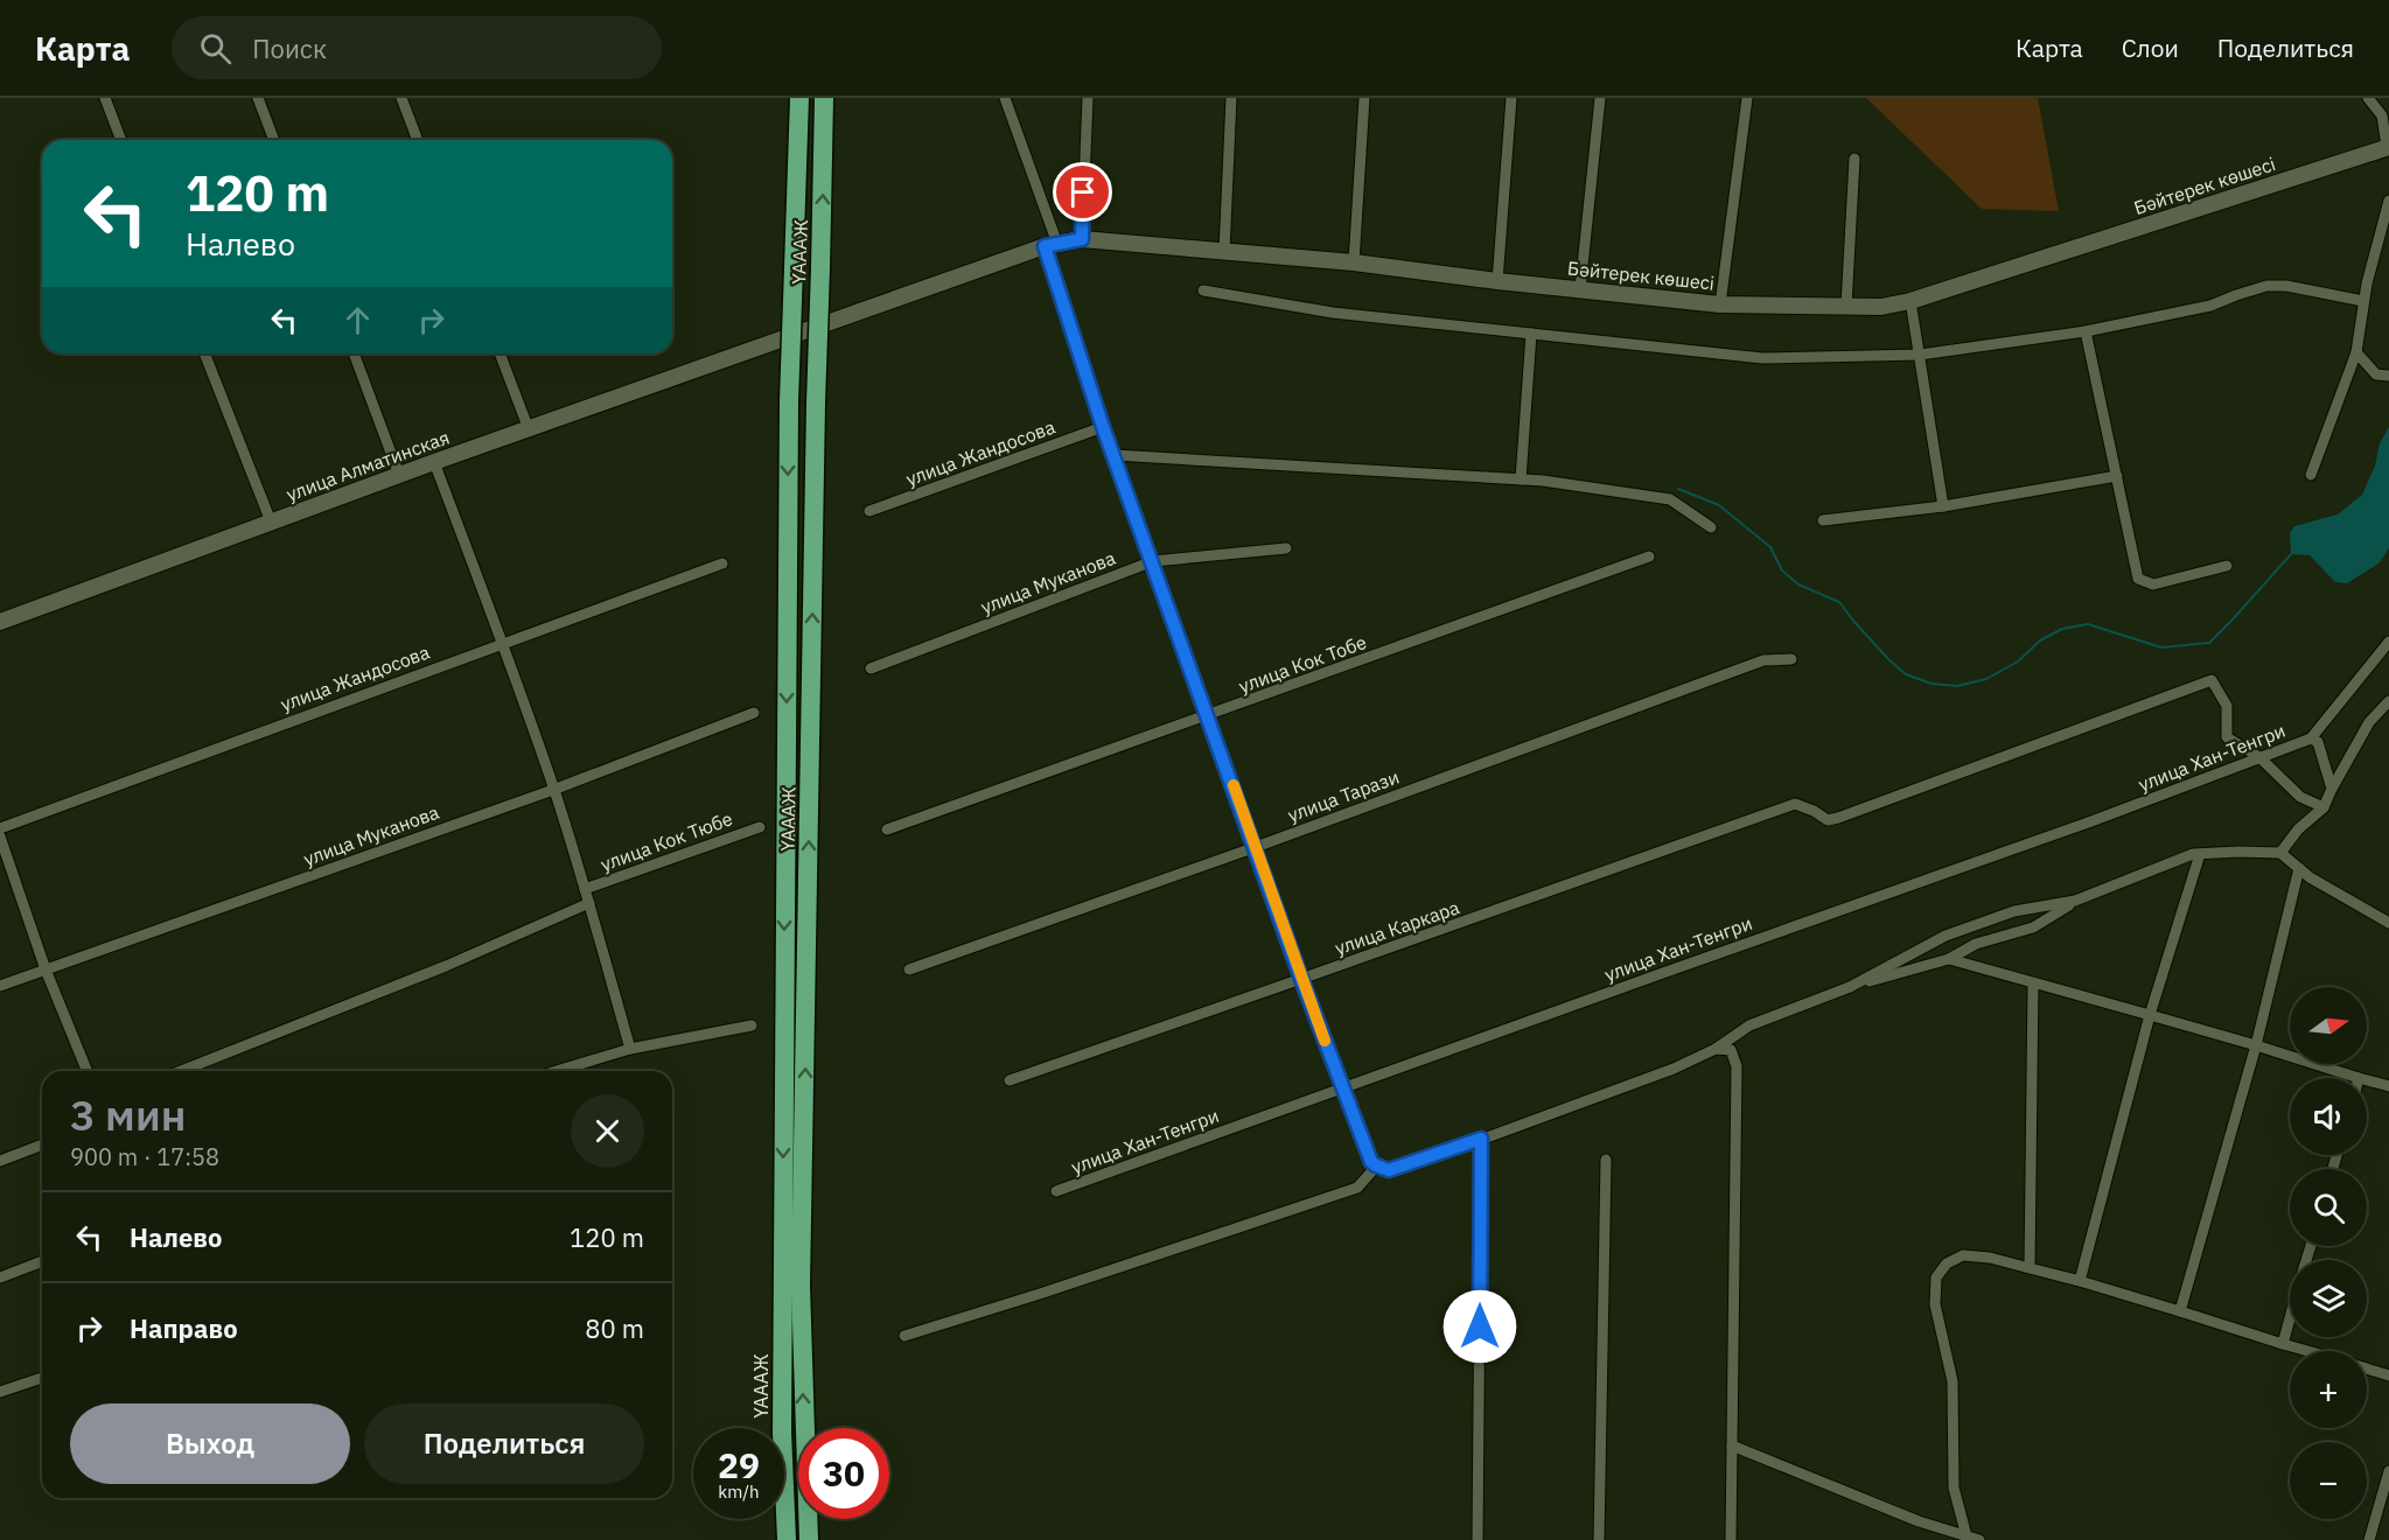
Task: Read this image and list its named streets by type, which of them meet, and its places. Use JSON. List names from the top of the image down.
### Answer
{
  "streets": {
    "highway": ["ҮАААЖ"],
    "street": [
      "Бәйтерек көшесі",
      "улица Жандосова",
      "улица Алматинская",
      "улица Муканова",
      "улица Кок Тобе",
      "улица Хан-Тенгри",
      "улица Тарази",
      "улица Кок Тюбе",
      "улица Каркара"
    ]
  },
  "crossings": [
    ["Бәйтерек көшесі", "улица Алматинская"],
    ["улица Хан-Тенгри", "улица Каркара"]
  ],
  "north": "right",
  "page": {
    "header": "Карта",
    "search": "Поиск",
    "nav": ["Карта", "Слои", "Поделиться"],
    "turn": ["120 m", "Налево"],
    "map_buttons": ["+", "−"],
    "heading": ["3 мин", "900 m · 17:58"],
    "list": [
      {
        "name": "Налево",
        "value": "120 m"
      },
      {
        "name": "Направо",
        "value": "80 m"
      }
    ],
    "buttons": ["Выход", "Поделиться"],
    "speed": "29 km/h",
    "limit": "30"
  }
}
